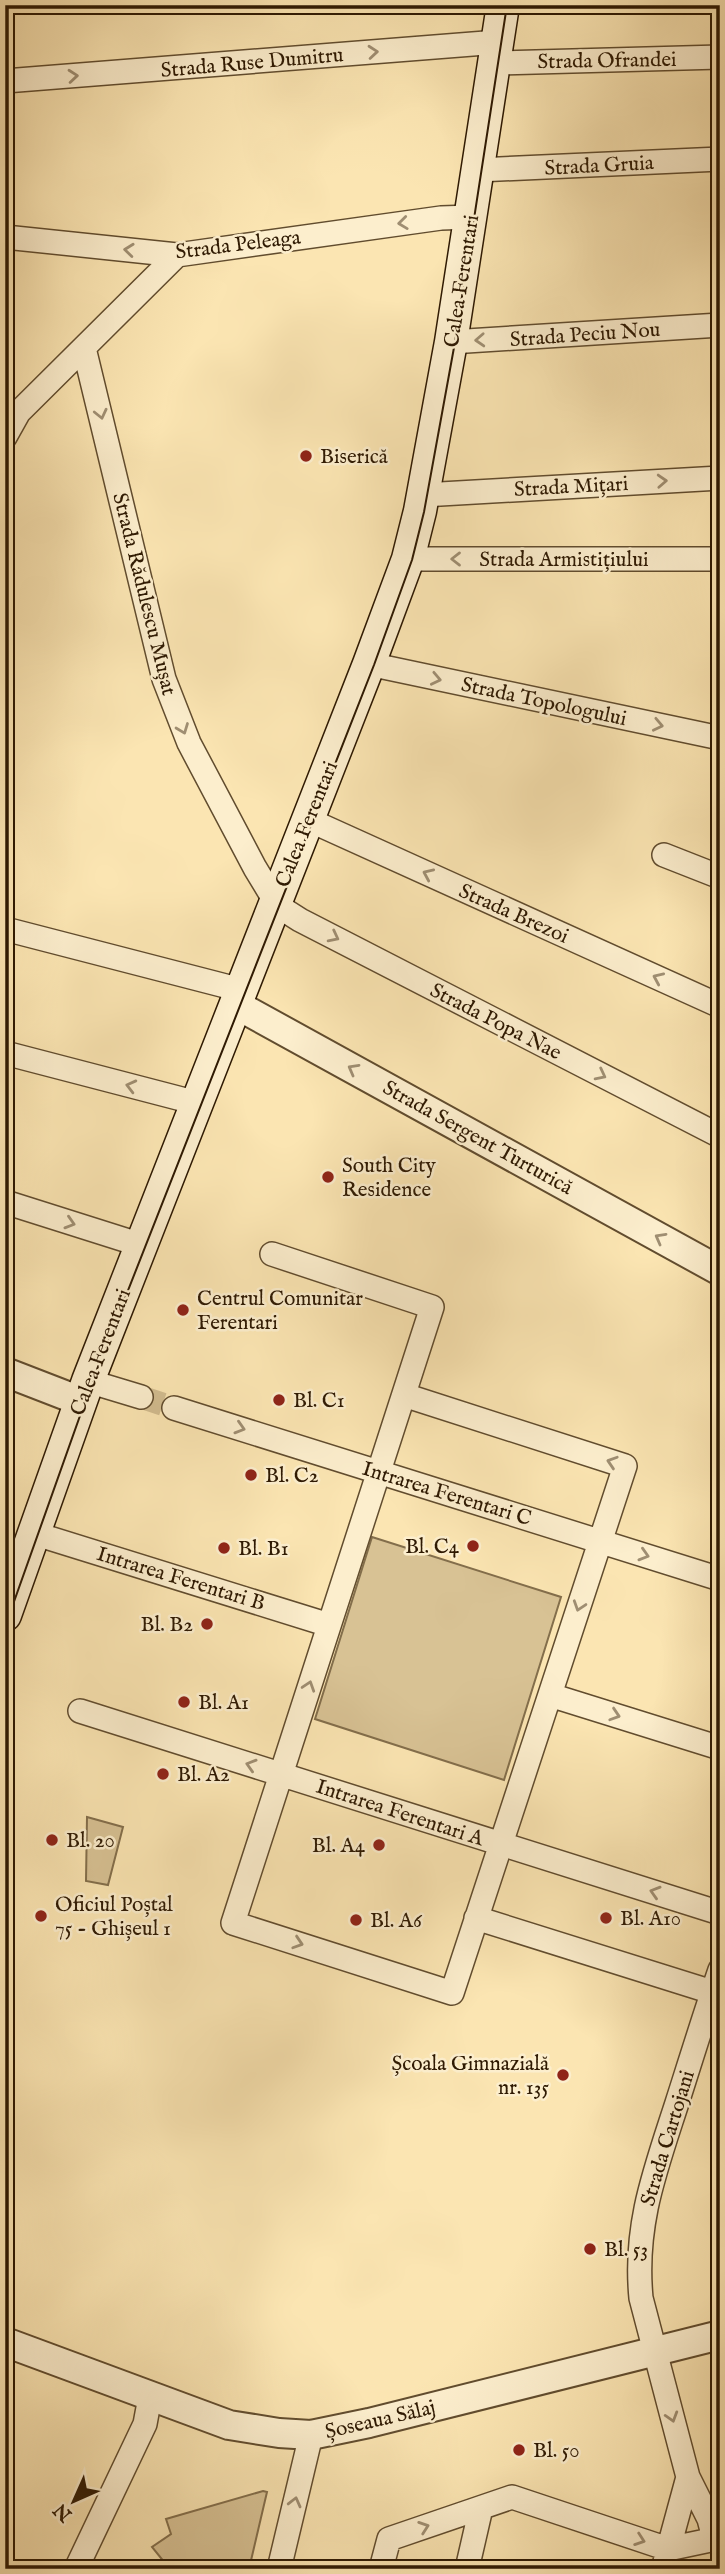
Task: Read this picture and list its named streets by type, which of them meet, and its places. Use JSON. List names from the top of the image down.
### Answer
{
  "streets": {
    "main road": ["Calea Ferentari"],
    "street": [
      "Strada Ofrandei",
      "Strada Ruse Dumitru",
      "Strada Gruia",
      "Strada Peleaga",
      "Strada Peciu Nou",
      "Strada Mițari",
      "Strada Armistițiului",
      "Strada Rădulescu Mușat",
      "Strada Topologului",
      "Strada Brezoi",
      "Strada Popa Nae",
      "Strada Sergent Turturică",
      "Intrarea Ferentari C",
      "Intrarea Ferentari B",
      "Intrarea Ferentari A",
      "Strada Cartojani",
      "Șoseaua Sălaj"
    ]
  },
  "crossings": [
    ["Strada Ofrandei", "Strada Ruse Dumitru"],
    ["Strada Ofrandei", "Calea Ferentari"],
    ["Strada Ruse Dumitru", "Calea Ferentari"],
    ["Strada Gruia", "Calea Ferentari"],
    ["Strada Peleaga", "Calea Ferentari"],
    ["Calea Ferentari", "Strada Peciu Nou"],
    ["Calea Ferentari", "Strada Mițari"],
    ["Calea Ferentari", "Strada Armistițiului"],
    ["Calea Ferentari", "Strada Rădulescu Mușat"],
    ["Calea Ferentari", "Strada Topologului"],
    ["Calea Ferentari", "Strada Brezoi"],
    ["Calea Ferentari", "Strada Popa Nae"],
    ["Calea Ferentari", "Strada Sergent Turturică"],
    ["Calea Ferentari", "Intrarea Ferentari B"],
    ["Strada Rădulescu Mușat", "Strada Popa Nae"],
    ["Strada Cartojani", "Șoseaua Sălaj"]
  ],
  "one_way": [
    "Strada Ruse Dumitru",
    "Strada Peleaga",
    "Strada Peciu Nou",
    "Strada Mițari",
    "Strada Armistițiului",
    "Strada Rădulescu Mușat",
    "Strada Topologului",
    "Strada Brezoi",
    "Strada Popa Nae",
    "Strada Sergent Turturică"
  ],
  "places": [
    "Biserică",
    "South City Residence",
    "Centrul Comunitar Ferentari",
    "Bl. C1",
    "Bl. C2",
    "Bl. C4",
    "Bl. B1",
    "Bl. B2",
    "Bl. A1",
    "Bl. A2",
    "Bl. 20",
    "Bl. A4",
    "Oficiul Poștal 75 - Ghișeul 1",
    "Bl. A10",
    "Bl. A6",
    "Școala Gimnazială nr. 135",
    "Bl. 53",
    "Bl. 50"
  ],
  "north": "bottom left"
}
